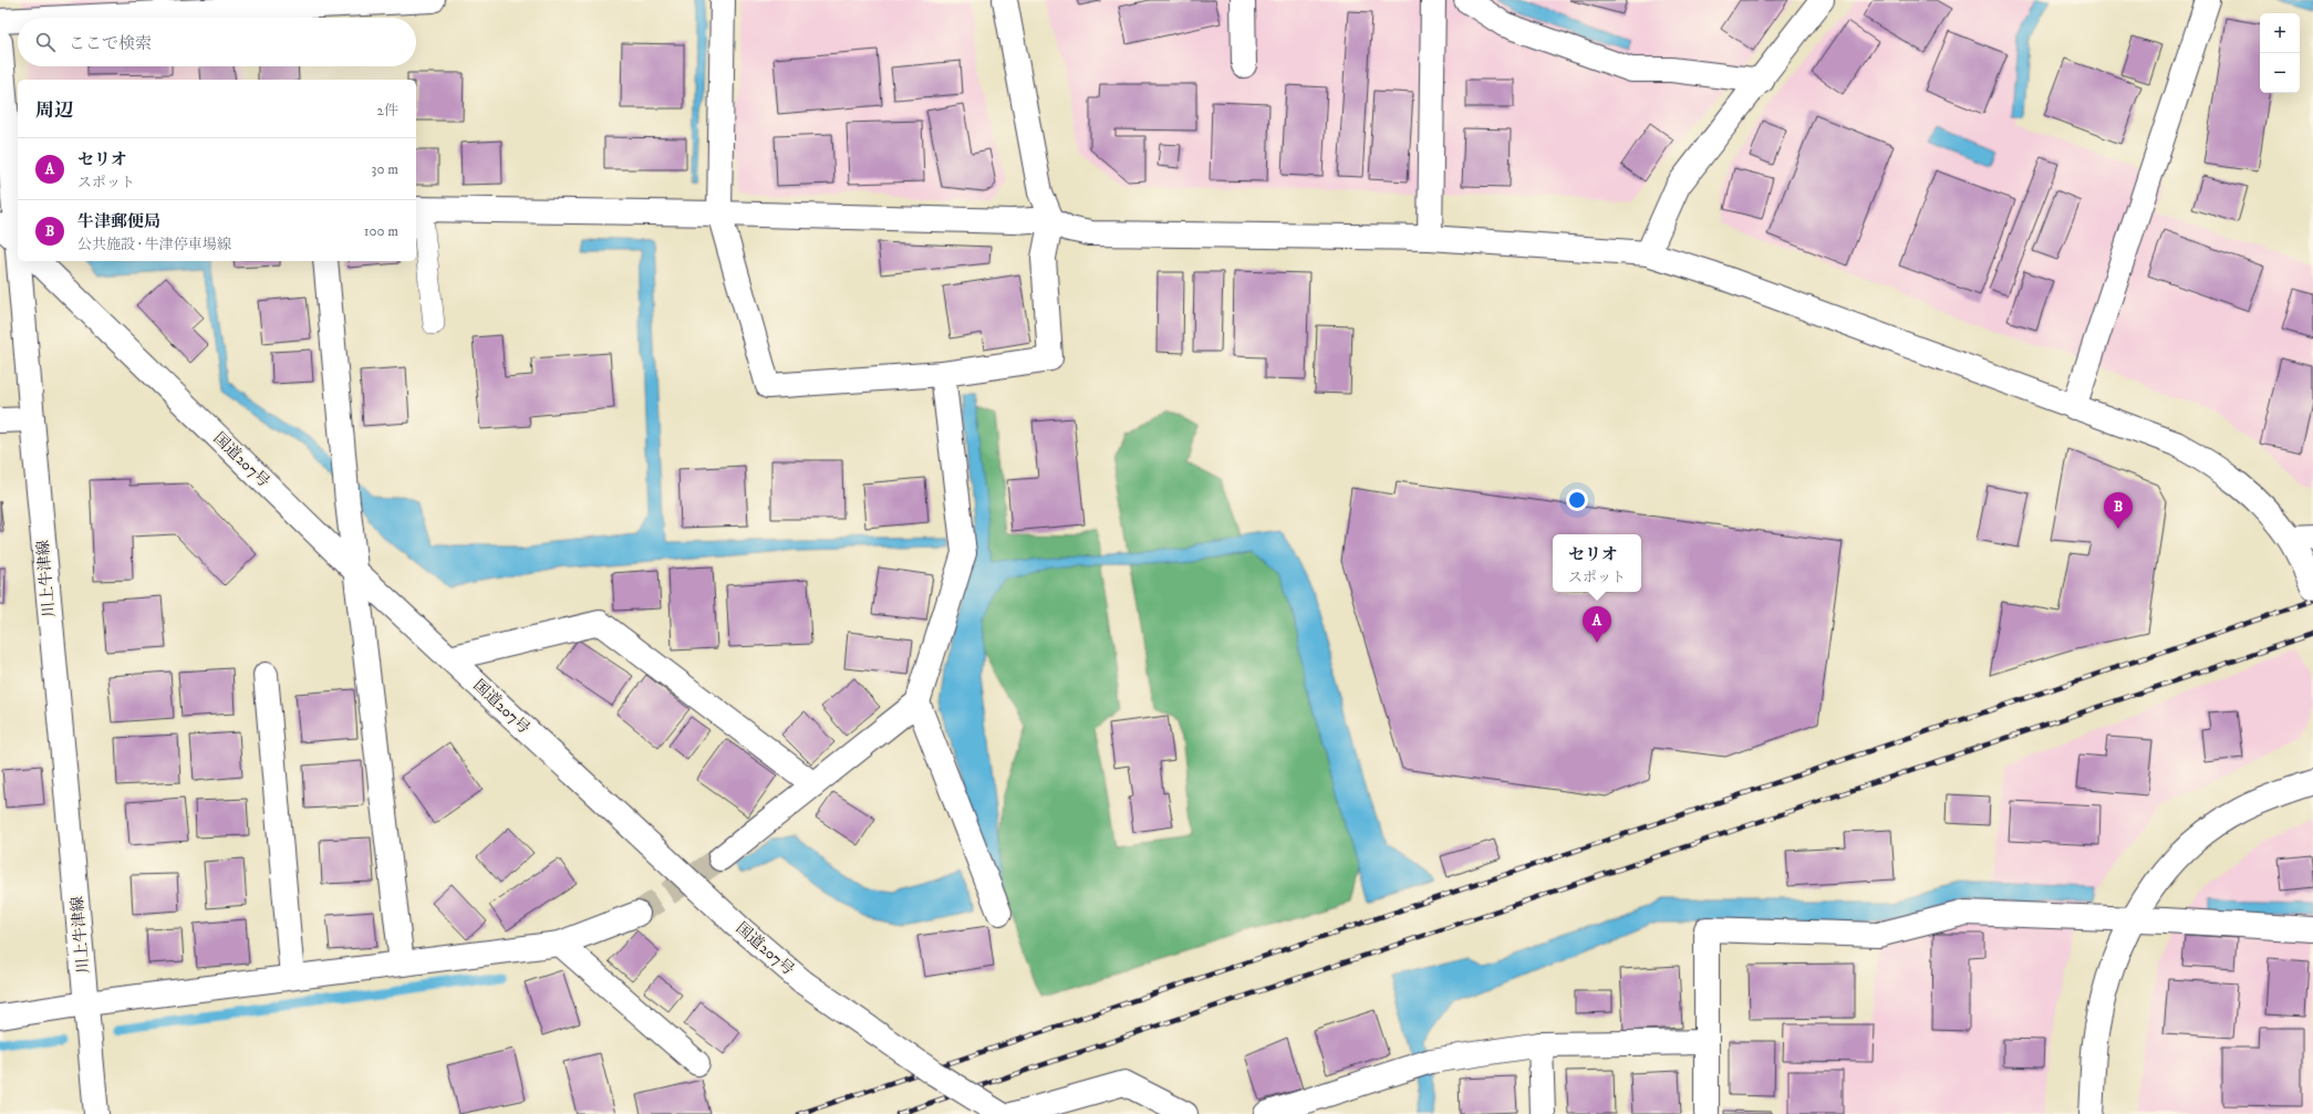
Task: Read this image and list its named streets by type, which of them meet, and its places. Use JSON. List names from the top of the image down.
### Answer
{
  "streets": {
    "main road": ["国道207号", "川上牛津線"]
  },
  "page": {
    "map_buttons": ["+", "−"],
    "search": "ここで検索",
    "heading": ["周辺", "2件"],
    "list": [
      {
        "mark": "A",
        "name": "セリオ",
        "note": "スポット",
        "value": "30 m"
      },
      {
        "mark": "B",
        "name": "牛津郵便局",
        "note": "公共施設 · 牛津停車場線",
        "value": "100 m"
      }
    ],
    "pins": ["B", "A"],
    "popup": ["セリオ", "スポット"]
  }
}
